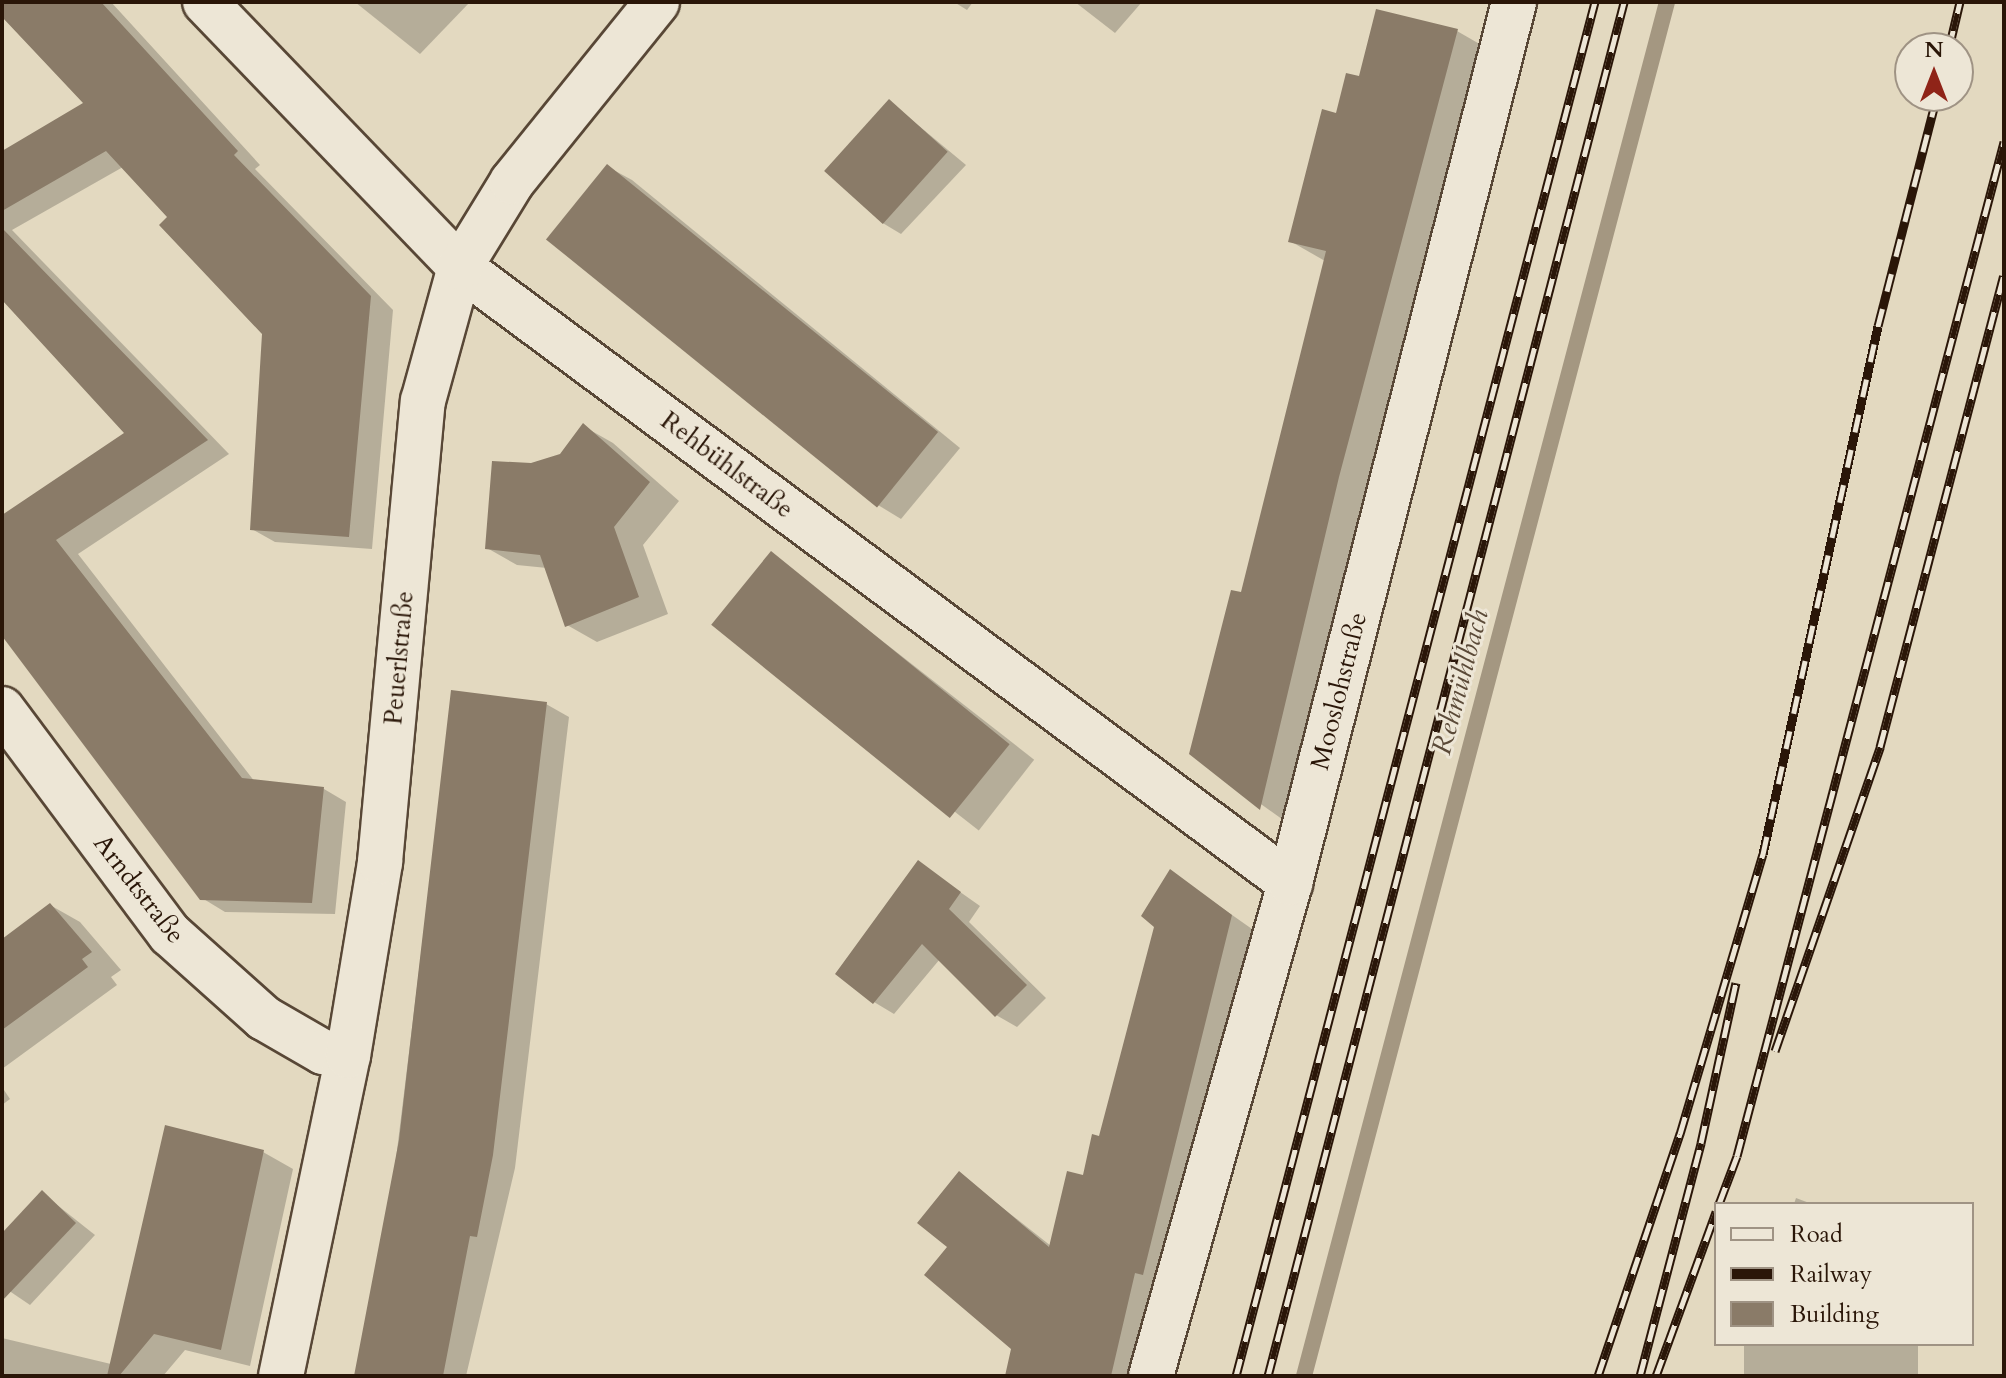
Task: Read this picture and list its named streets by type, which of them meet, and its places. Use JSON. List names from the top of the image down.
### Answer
{
  "streets": {
    "street": [
      "Rehbühlstraße",
      "Peuerlstraße",
      "Mooslohstraße",
      "Arndtstraße"
    ]
  },
  "crossings": [
    ["Rehbühlstraße", "Peuerlstraße"],
    ["Rehbühlstraße", "Mooslohstraße"],
    ["Peuerlstraße", "Arndtstraße"]
  ],
  "water": ["Rehmühlbach"],
  "legend": ["Road", "Railway", "Building"],
  "north": "top"
}
